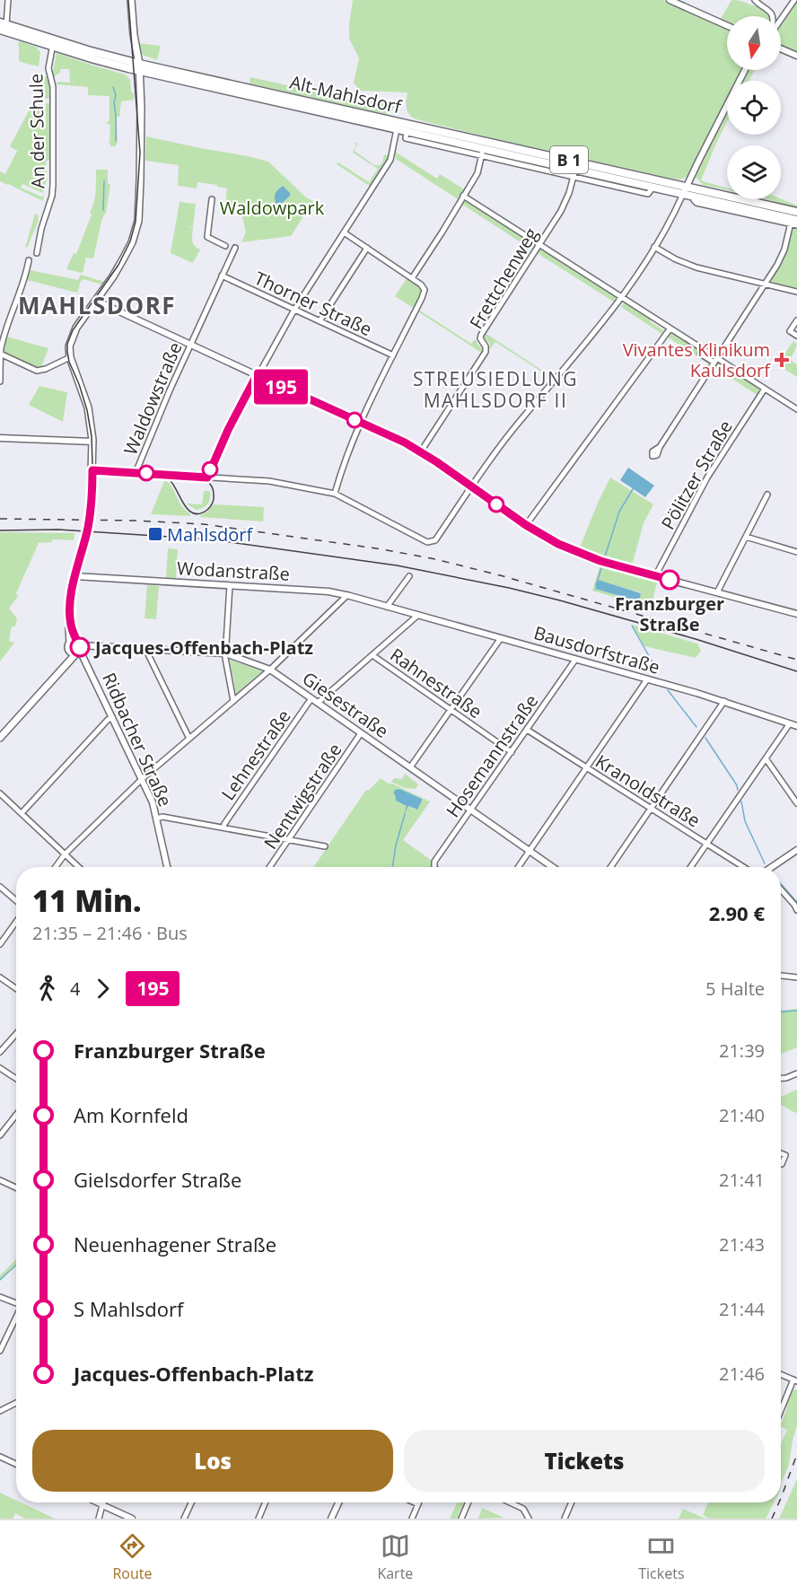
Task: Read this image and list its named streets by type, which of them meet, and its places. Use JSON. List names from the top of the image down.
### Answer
{
  "streets": {
    "main road": ["Alt-Mahlsdorf", "B 1"],
    "street": [
      "An der Schule",
      "Frettchenweg",
      "Thorner Straße",
      "Waldowstraße",
      "Pölitzer Straße",
      "Wodanstraße",
      "Bausdorfstraße",
      "Rahnestraße",
      "Giesestraße",
      "Ridbacher Straße",
      "Lehnestraße",
      "Hosemannstraße",
      "Kranoldstraße",
      "Nentwigstraße"
    ]
  },
  "crossings": [
    ["Alt-Mahlsdorf", "An der Schule"],
    ["Alt-Mahlsdorf", "B 1"],
    ["Alt-Mahlsdorf", "Frettchenweg"],
    ["Thorner Straße", "Waldowstraße"],
    ["Wodanstraße", "Bausdorfstraße"],
    ["Bausdorfstraße", "Hosemannstraße"],
    ["Rahnestraße", "Hosemannstraße"],
    ["Giesestraße", "Ridbacher Straße"],
    ["Giesestraße", "Lehnestraße"],
    ["Giesestraße", "Hosemannstraße"],
    ["Giesestraße", "Nentwigstraße"],
    ["Hosemannstraße", "Kranoldstraße"]
  ],
  "districts": ["MAHLSDORF", "STREUSIEDLUNG MAHLSDORF II"],
  "parks": ["Waldowpark"],
  "places": {
    "health": ["Vivantes Klinikum Kaulsdorf"],
    "transit": ["Mahlsdorf"],
    "other": ["Franzburger Straße", "Jacques-Offenbach-Platz"]
  },
  "lines": ["bus line 195"],
  "north": "bottom",
  "page": {
    "on_map": "195",
    "heading": ["11 Min.", "21:35 – 21:46 · Bus", "2.90 €"],
    "legs": ["4", "195", "5 Halte"],
    "list": [
      {
        "name": "Franzburger Straße",
        "value": "21:39"
      },
      {
        "name": "Am Kornfeld",
        "value": "21:40"
      },
      {
        "name": "Gielsdorfer Straße",
        "value": "21:41"
      },
      {
        "name": "Neuenhagener Straße",
        "value": "21:43"
      },
      {
        "name": "S Mahlsdorf",
        "value": "21:44"
      },
      {
        "name": "Jacques-Offenbach-Platz",
        "value": "21:46"
      }
    ],
    "buttons": ["Los", "Tickets"],
    "tabs": ["Route", "Karte", "Tickets"]
  }
}
